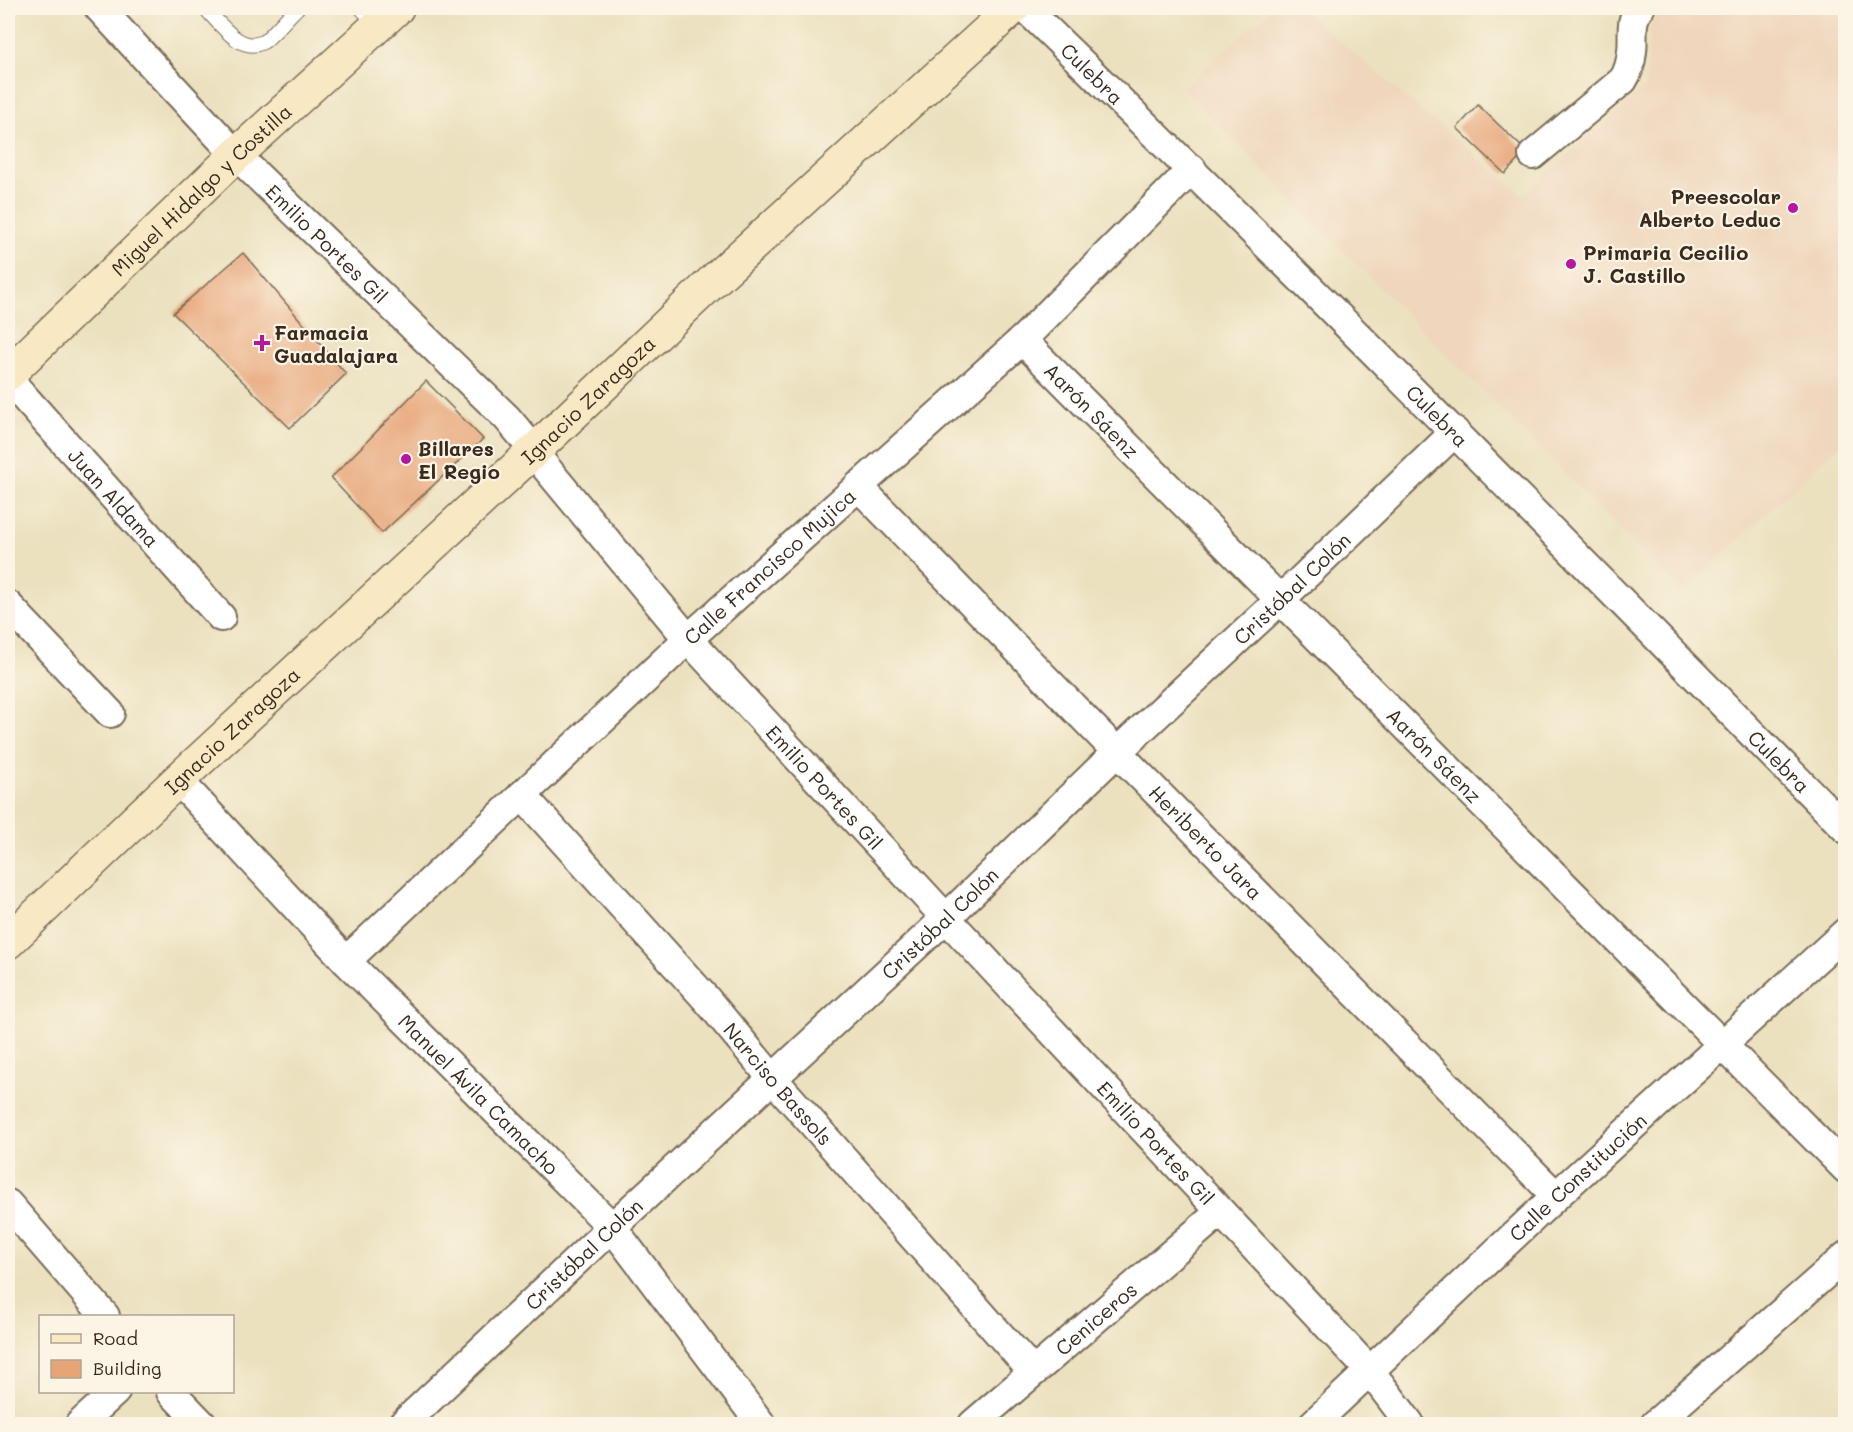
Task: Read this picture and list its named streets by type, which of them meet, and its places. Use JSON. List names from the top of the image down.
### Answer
{
  "streets": {
    "main road": ["Miguel Hidalgo y Costilla", "Ignacio Zaragoza"],
    "street": [
      "Culebra",
      "Emilio Portes Gil",
      "Aarón Sáenz",
      "Juan Aldama",
      "Calle Francisco Mujica",
      "Cristóbal Colón",
      "Heriberto Jara",
      "Narciso Bassols",
      "Manuel Ávila Camacho",
      "Calle Constitución",
      "Ceniceros"
    ]
  },
  "crossings": [
    ["Culebra", "Calle Francisco Mujica"],
    ["Culebra", "Cristóbal Colón"],
    ["Miguel Hidalgo y Costilla", "Emilio Portes Gil"],
    ["Emilio Portes Gil", "Ignacio Zaragoza"],
    ["Emilio Portes Gil", "Calle Francisco Mujica"],
    ["Emilio Portes Gil", "Cristóbal Colón"],
    ["Emilio Portes Gil", "Calle Constitución"],
    ["Emilio Portes Gil", "Ceniceros"],
    ["Ignacio Zaragoza", "Manuel Ávila Camacho"],
    ["Aarón Sáenz", "Calle Francisco Mujica"],
    ["Aarón Sáenz", "Cristóbal Colón"],
    ["Aarón Sáenz", "Calle Constitución"],
    ["Calle Francisco Mujica", "Heriberto Jara"],
    ["Calle Francisco Mujica", "Narciso Bassols"],
    ["Calle Francisco Mujica", "Manuel Ávila Camacho"],
    ["Cristóbal Colón", "Heriberto Jara"],
    ["Cristóbal Colón", "Narciso Bassols"],
    ["Cristóbal Colón", "Manuel Ávila Camacho"],
    ["Heriberto Jara", "Calle Constitución"],
    ["Narciso Bassols", "Ceniceros"]
  ],
  "places": {
    "other": ["Preescolar Alberto Leduc", "Primaria Cecilio J. Castillo", "Billares El Regio"],
    "health": ["Farmacia Guadalajara"]
  },
  "legend": ["Road", "Building"]
}
